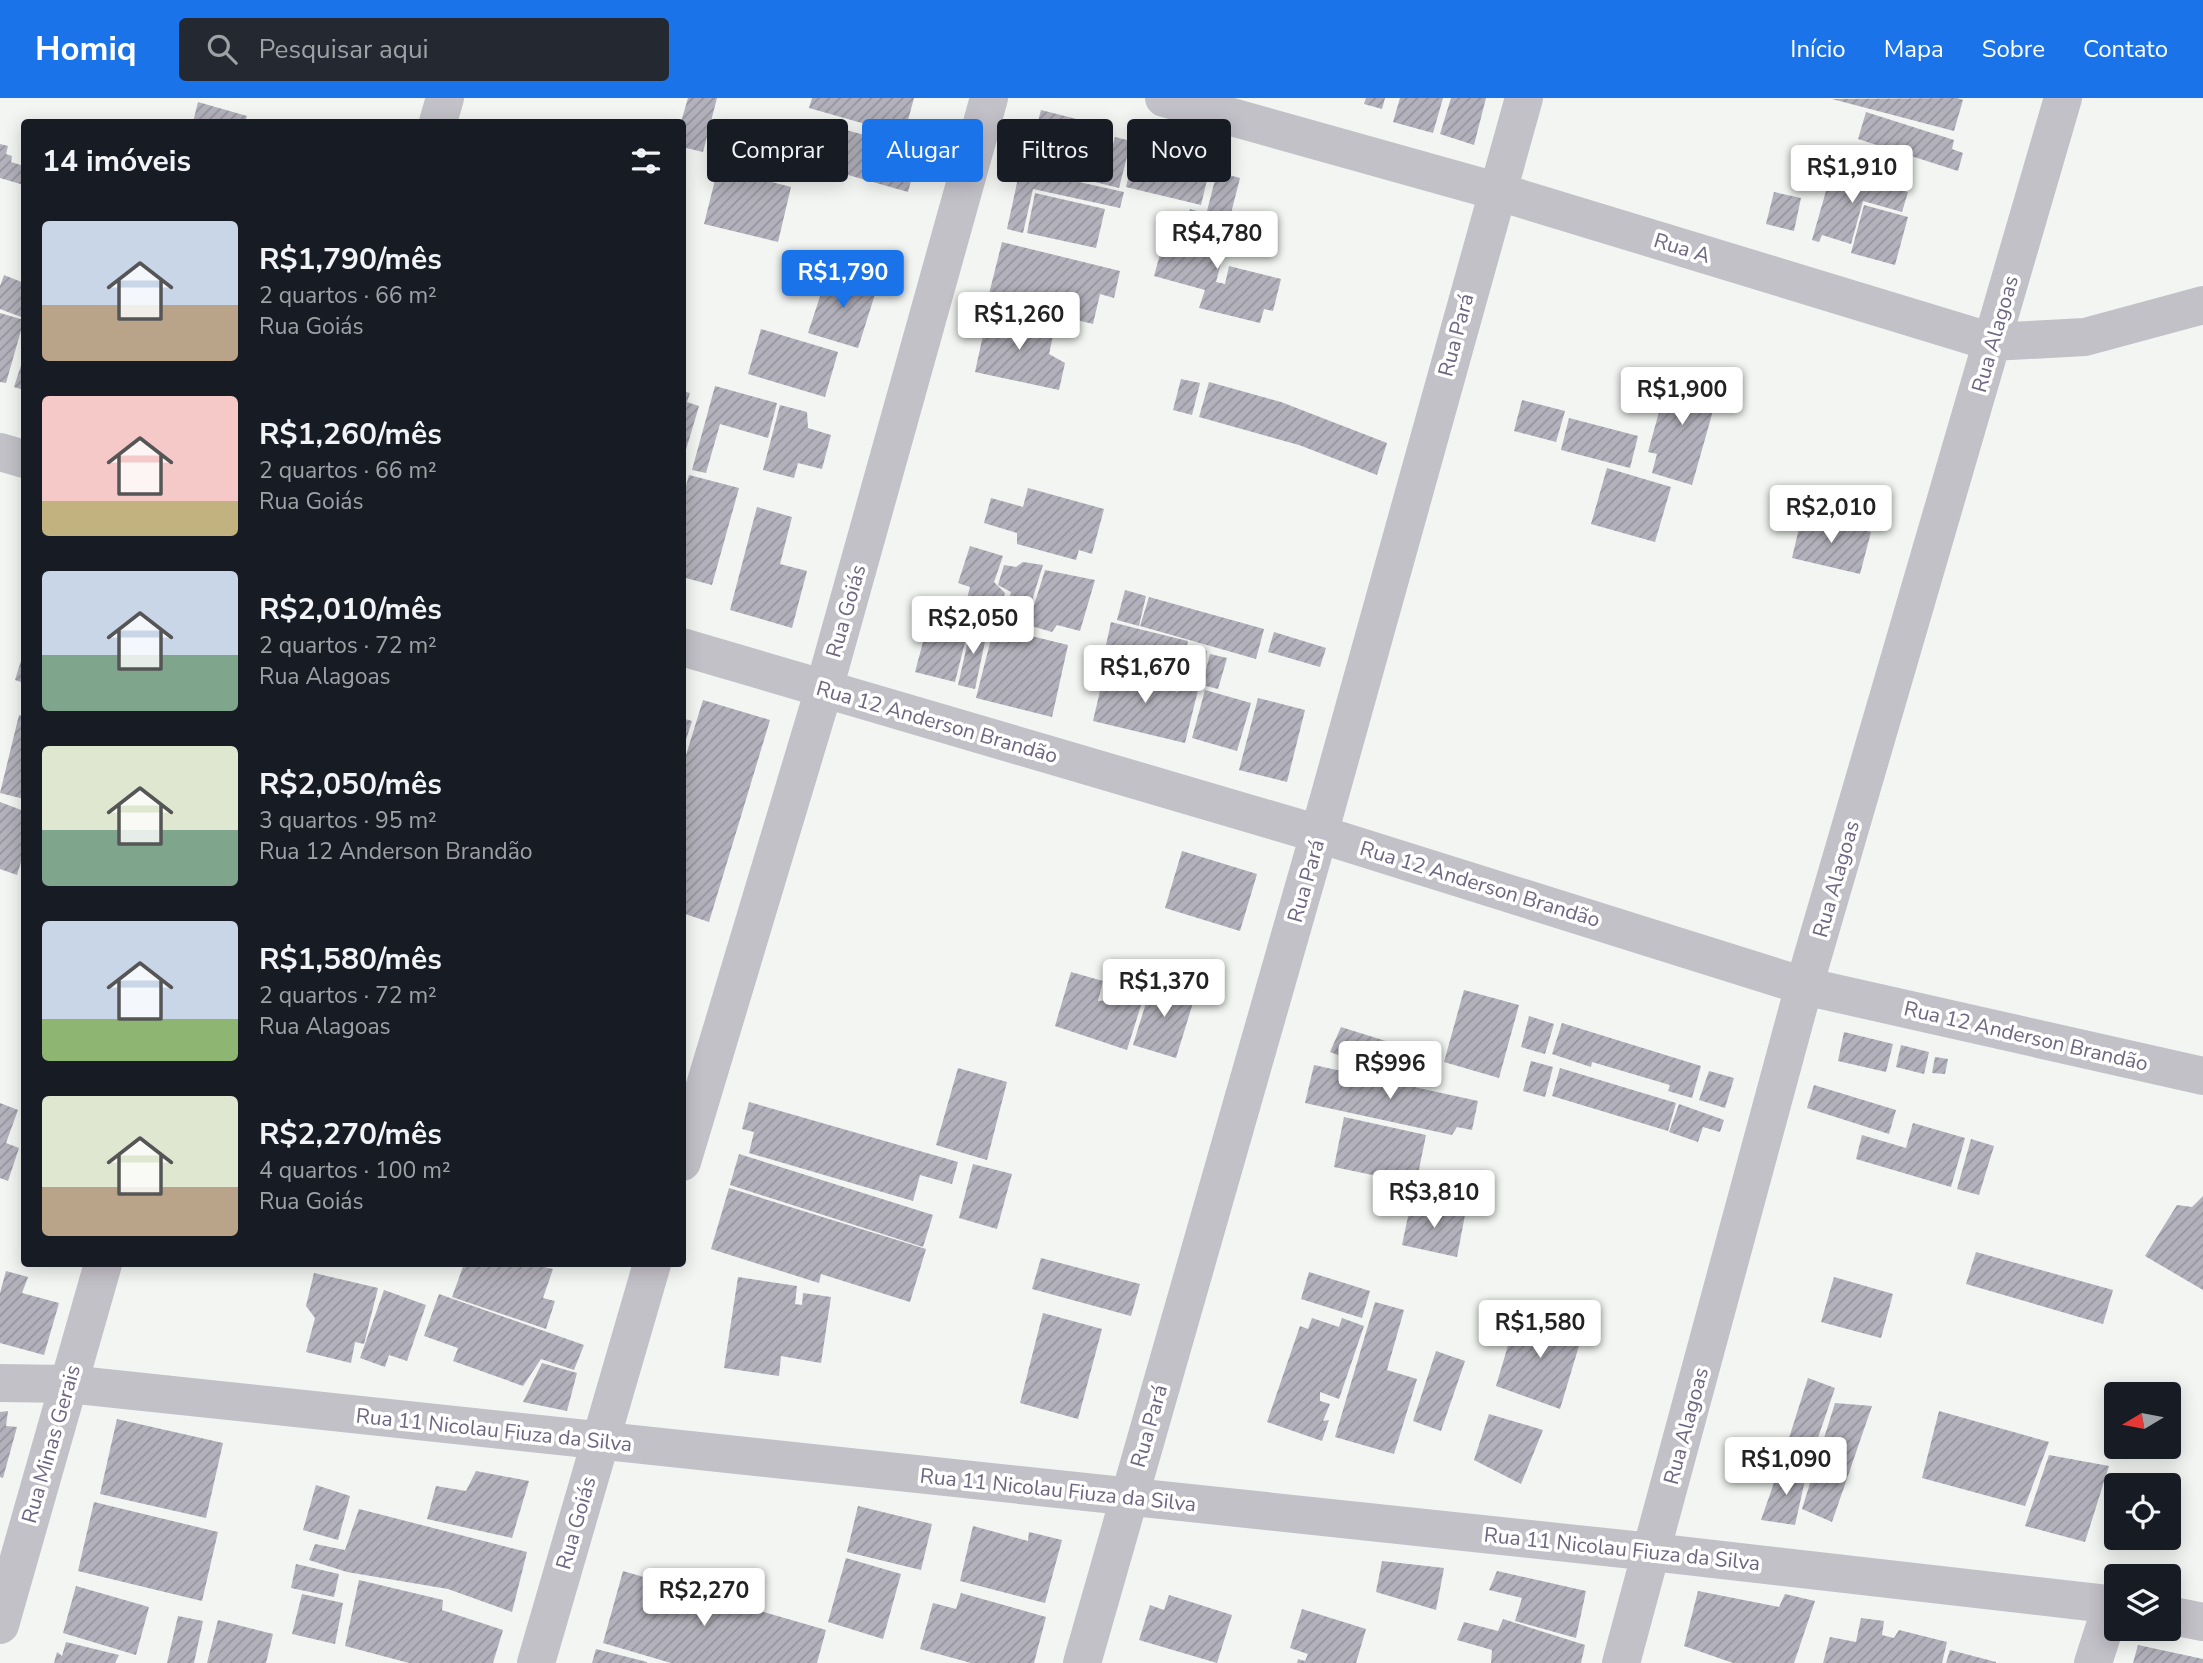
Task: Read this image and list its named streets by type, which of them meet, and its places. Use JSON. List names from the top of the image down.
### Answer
{
  "streets": {
    "street": [
      "Rua A",
      "Rua Alagoas",
      "Rua Pará",
      "Rua Goiás",
      "Rua 12 Anderson Brandão",
      "Rua 11 Nicolau Fiuza da Silva",
      "Rua Minas Gerais"
    ]
  },
  "crossings": [
    ["Rua A", "Rua Alagoas"],
    ["Rua A", "Rua Pará"],
    ["Rua Alagoas", "Rua 12 Anderson Brandão"],
    ["Rua Alagoas", "Rua 11 Nicolau Fiuza da Silva"],
    ["Rua Pará", "Rua 12 Anderson Brandão"],
    ["Rua Pará", "Rua 11 Nicolau Fiuza da Silva"],
    ["Rua Goiás", "Rua 12 Anderson Brandão"],
    ["Rua Goiás", "Rua 11 Nicolau Fiuza da Silva"],
    ["Rua 11 Nicolau Fiuza da Silva", "Rua Minas Gerais"]
  ],
  "north": "left",
  "page": {
    "header": "Homiq",
    "search": "Pesquisar aqui",
    "nav": [
      "Início",
      "Mapa",
      "Sobre",
      "Contato"
    ],
    "chip": [
      "Comprar",
      "Alugar",
      "Filtros",
      "Novo"
    ],
    "heading": "14 imóveis",
    "price": [
      "R$1,910",
      "R$4,780",
      "R$1,790",
      "R$1,260",
      "R$1,900",
      "R$2,010",
      "R$2,050",
      "R$1,670",
      "R$1,370",
      "R$996",
      "R$3,810",
      "R$1,580",
      "R$1,090",
      "R$2,270"
    ],
    "list": [
      {
        "name": "R$1,790/mês",
        "note": "2 quartos · 66 m² · Rua Goiás"
      },
      {
        "name": "R$1,260/mês",
        "note": "2 quartos · 66 m² · Rua Goiás"
      },
      {
        "name": "R$2,010/mês",
        "note": "2 quartos · 72 m² · Rua Alagoas"
      },
      {
        "name": "R$2,050/mês",
        "note": "3 quartos · 95 m² · Rua 12 Anderson Brandão"
      },
      {
        "name": "R$1,580/mês",
        "note": "2 quartos · 72 m² · Rua Alagoas"
      },
      {
        "name": "R$2,270/mês",
        "note": "4 quartos · 100 m² · Rua Goiás"
      }
    ]
  }
}
